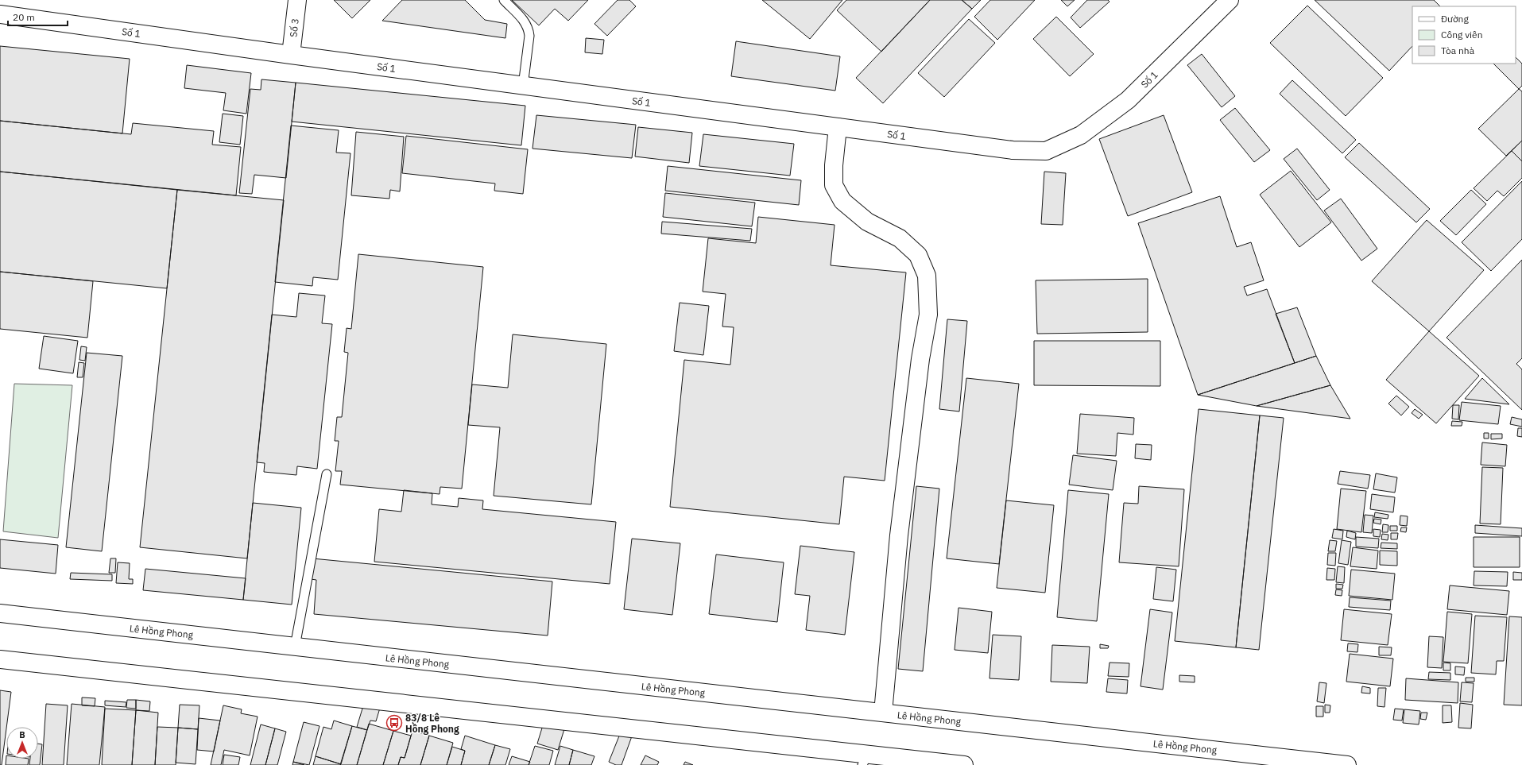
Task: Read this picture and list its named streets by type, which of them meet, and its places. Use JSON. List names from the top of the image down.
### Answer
{
  "streets": {
    "main road": ["Số 3", "Số 1", "Lê Hồng Phong"]
  },
  "crossings": [
    ["Số 3", "Số 1"]
  ],
  "places": {
    "bus stop": ["83/8 Lê Hồng Phong"]
  },
  "legend": ["Đường", "Công viên", "Tòa nhà"],
  "scale_bar": "20 m",
  "north": "top"
}
